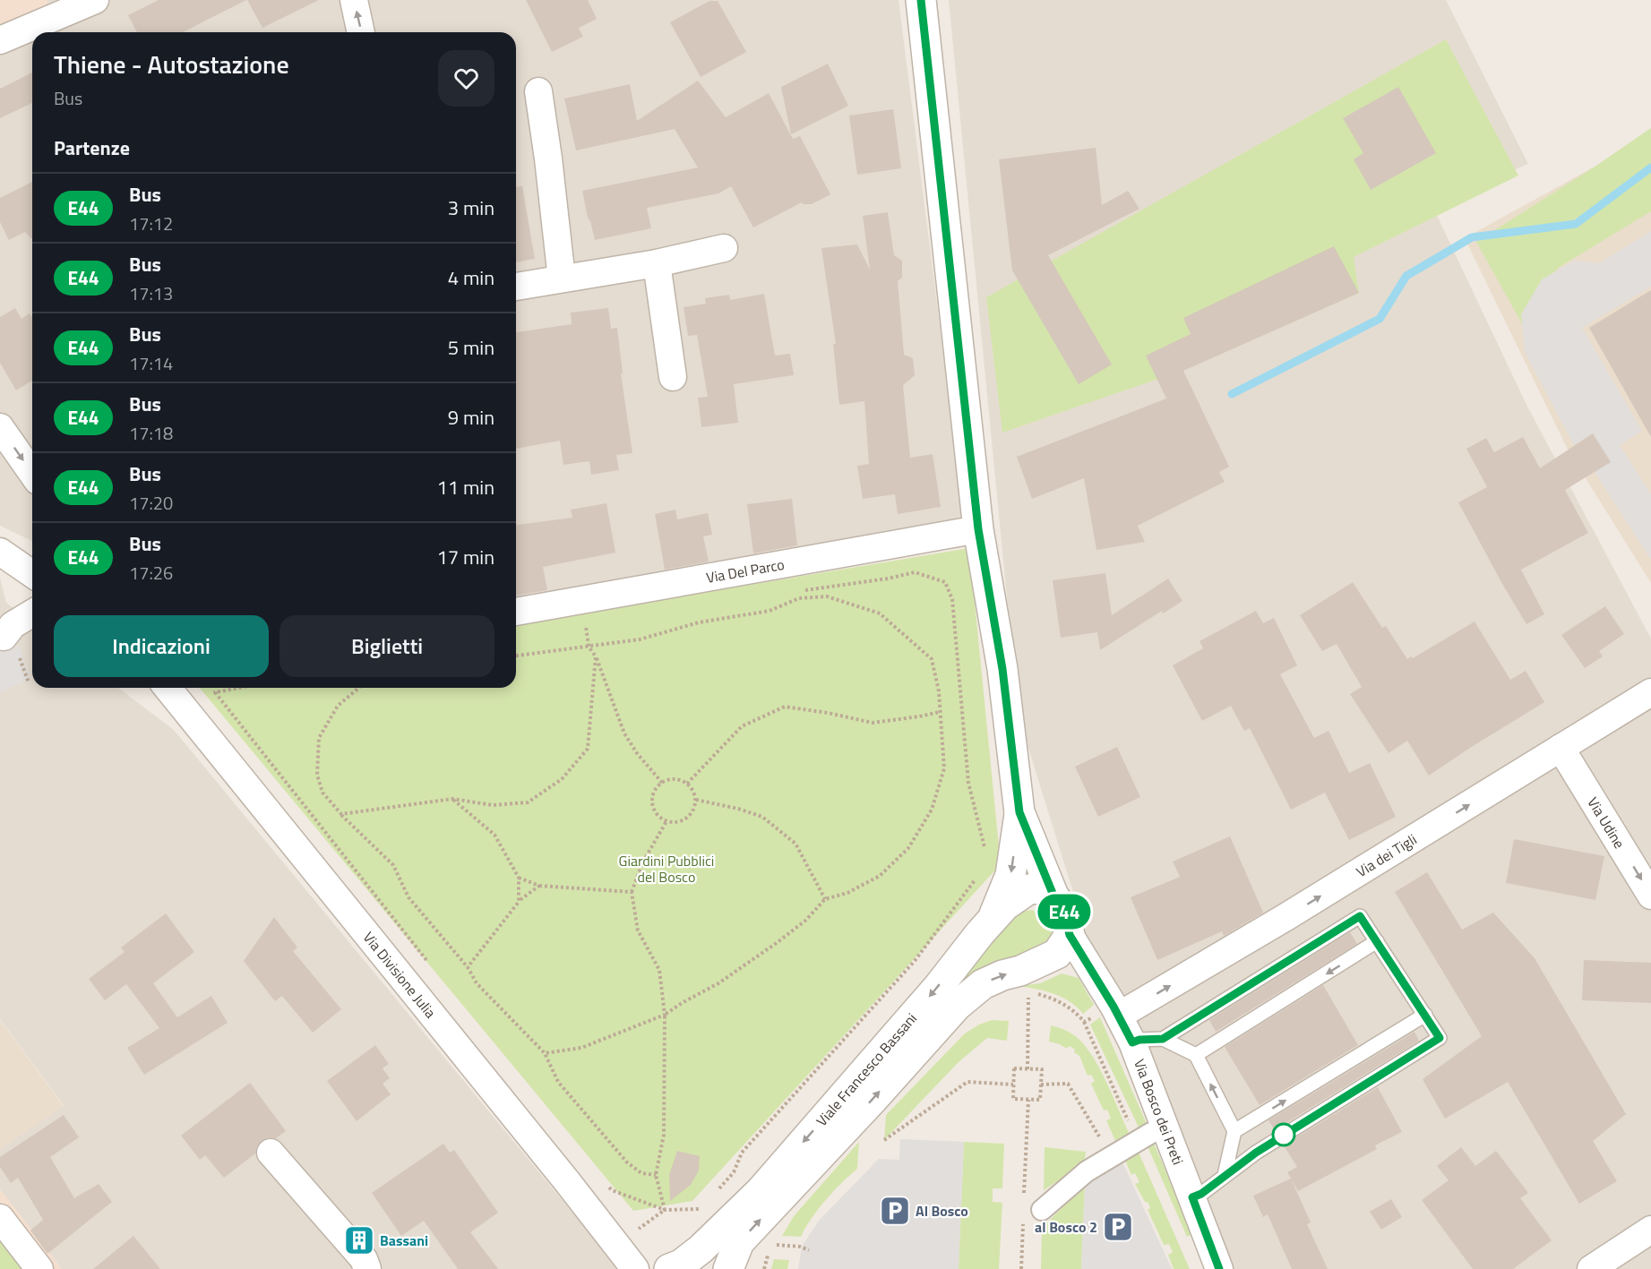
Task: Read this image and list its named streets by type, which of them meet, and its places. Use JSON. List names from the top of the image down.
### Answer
{
  "streets": {
    "street": [
      "Via Del Parco",
      "Via Udine",
      "Via dei Tigli",
      "Via Divisione Julia",
      "Viale Francesco Bassani",
      "Via Bosco dei Preti"
    ]
  },
  "crossings": [
    ["Via Udine", "Via dei Tigli"],
    ["Via dei Tigli", "Via Bosco dei Preti"],
    ["Viale Francesco Bassani", "Via Bosco dei Preti"]
  ],
  "one_way": ["Via Udine", "Via dei Tigli"],
  "parks": ["Giardini Pubblici del Bosco"],
  "places": {
    "parking": ["Al Bosco", "al Bosco 2"],
    "building": ["Bassani"]
  },
  "lines": ["bus line E44"],
  "page": {
    "on_map": "E44",
    "heading": [
      ["Thiene - Autostazione", "Bus"],
      "Partenze"
    ],
    "list": [
      {
        "mark": "E44",
        "name": "Bus",
        "note": "17:12",
        "value": "3 min"
      },
      {
        "mark": "E44",
        "name": "Bus",
        "note": "17:13",
        "value": "4 min"
      },
      {
        "mark": "E44",
        "name": "Bus",
        "note": "17:14",
        "value": "5 min"
      },
      {
        "mark": "E44",
        "name": "Bus",
        "note": "17:18",
        "value": "9 min"
      },
      {
        "mark": "E44",
        "name": "Bus",
        "note": "17:20",
        "value": "11 min"
      },
      {
        "mark": "E44",
        "name": "Bus",
        "note": "17:26",
        "value": "17 min"
      }
    ],
    "buttons": ["Indicazioni", "Biglietti"]
  }
}
